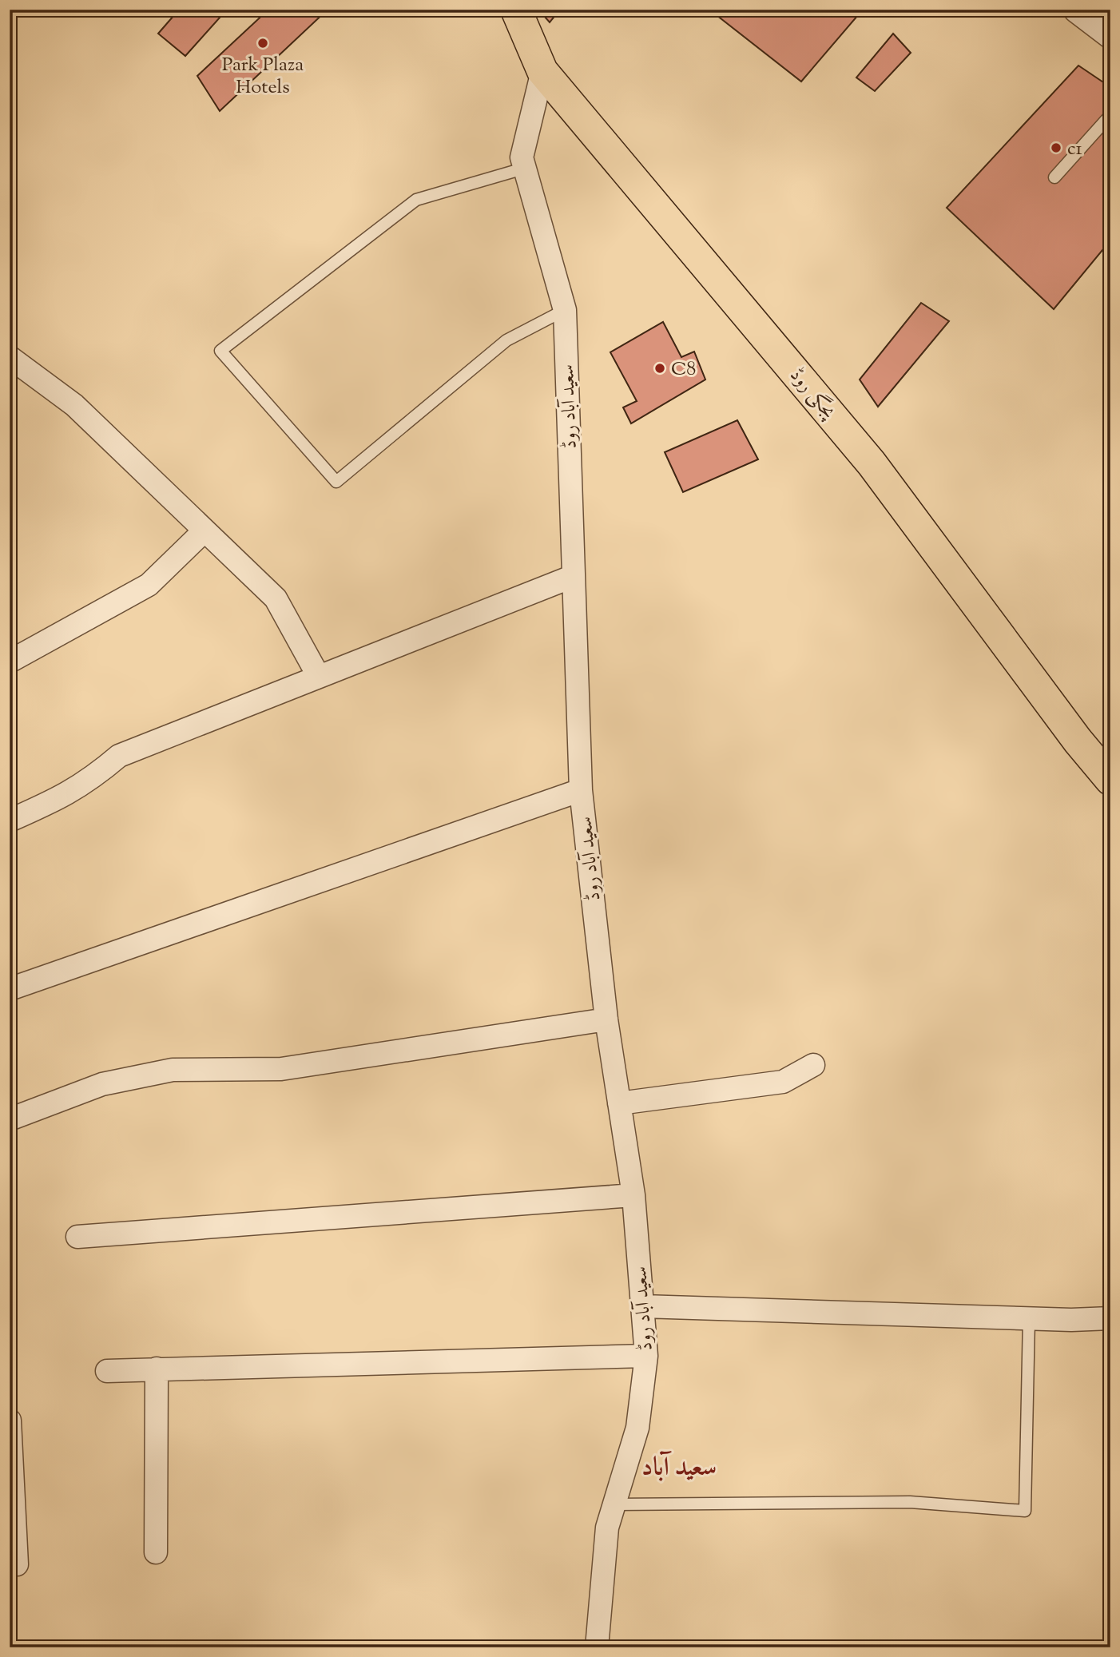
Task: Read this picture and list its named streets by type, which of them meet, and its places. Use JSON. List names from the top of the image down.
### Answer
{
  "streets": {
    "main road": ["پجگی روڈ"],
    "street": ["سعید آباد روڈ"]
  },
  "crossings": [
    ["پجگی روڈ", "سعید آباد روڈ"]
  ],
  "districts": ["سعید آباد"],
  "places": ["Park Plaza Hotels", "c1", "C8"]
}
